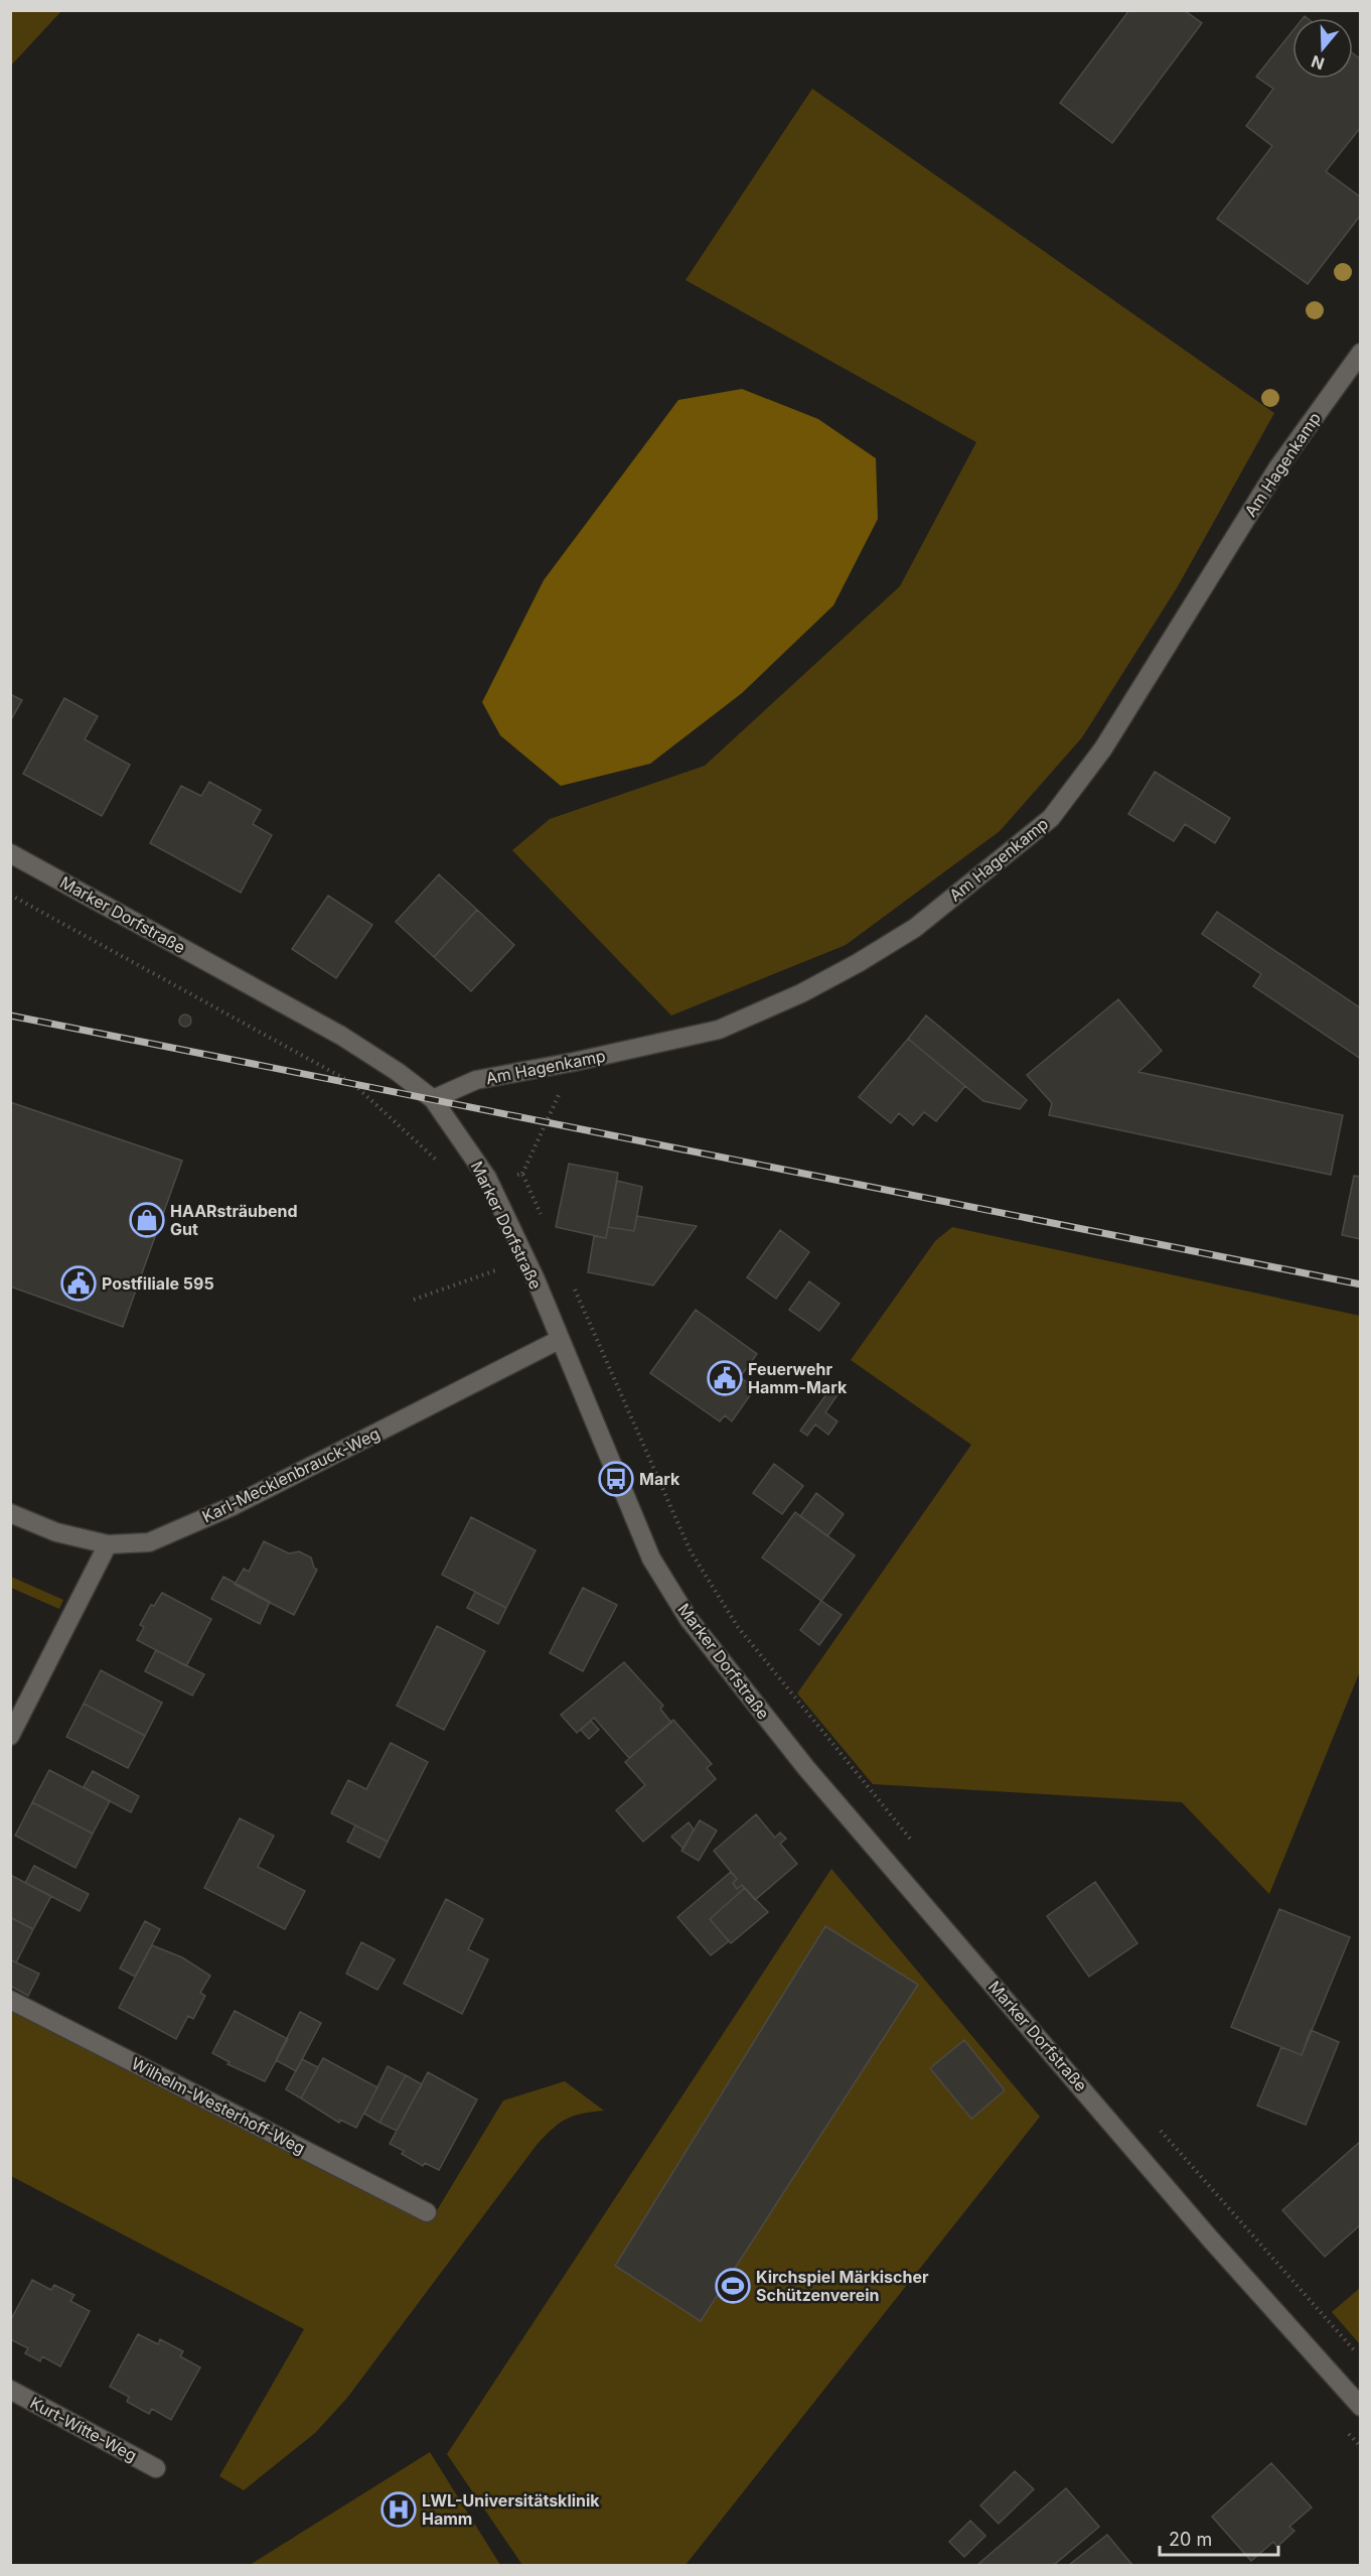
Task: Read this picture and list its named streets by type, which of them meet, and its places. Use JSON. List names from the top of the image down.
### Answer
{
  "streets": {
    "street": [
      "Am Hagenkamp",
      "Marker Dorfstraße",
      "Karl-Mecklenbrauck-Weg",
      "Wilhelm-Westerhoff-Weg",
      "Kurt-Witte-Weg"
    ]
  },
  "crossings": [
    ["Am Hagenkamp", "Marker Dorfstraße"],
    ["Marker Dorfstraße", "Karl-Mecklenbrauck-Weg"]
  ],
  "places": {
    "shop": ["HAARsträubend Gut"],
    "public building": ["Postfiliale 595", "Feuerwehr Hamm-Mark"],
    "bus stop": ["Mark"],
    "sports": ["Kirchspiel Märkischer Schützenverein"],
    "hospital": ["LWL-Universitätsklinik Hamm"]
  },
  "scale_bar": "20 m",
  "north": "bottom"
}
